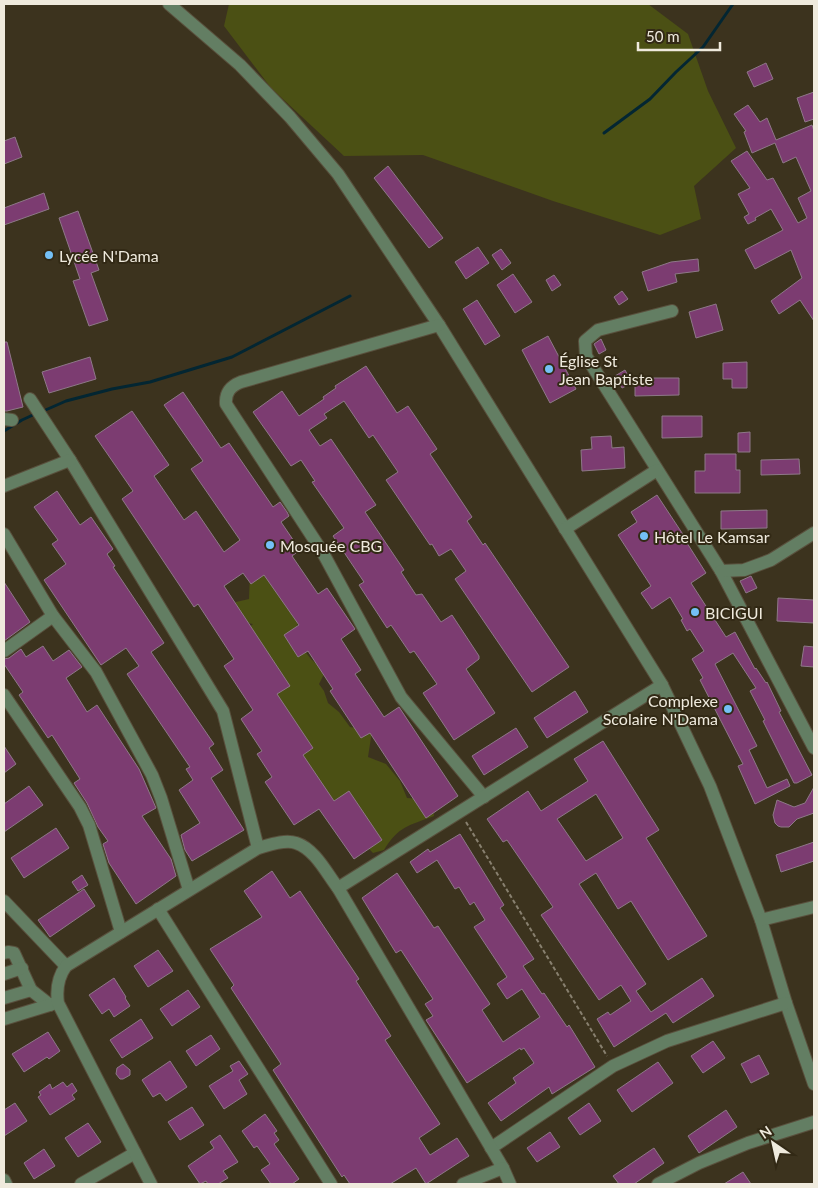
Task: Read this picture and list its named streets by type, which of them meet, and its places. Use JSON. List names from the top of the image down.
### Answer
{
  "places": [
    "Lycée N'Dama",
    "Église St Jean Baptiste",
    "Hôtel Le Kamsar",
    "Mosquée CBG",
    "BICIGUI",
    "Complexe Scolaire N'Dama"
  ],
  "scale_bar": "50 m",
  "north": "top left"
}
